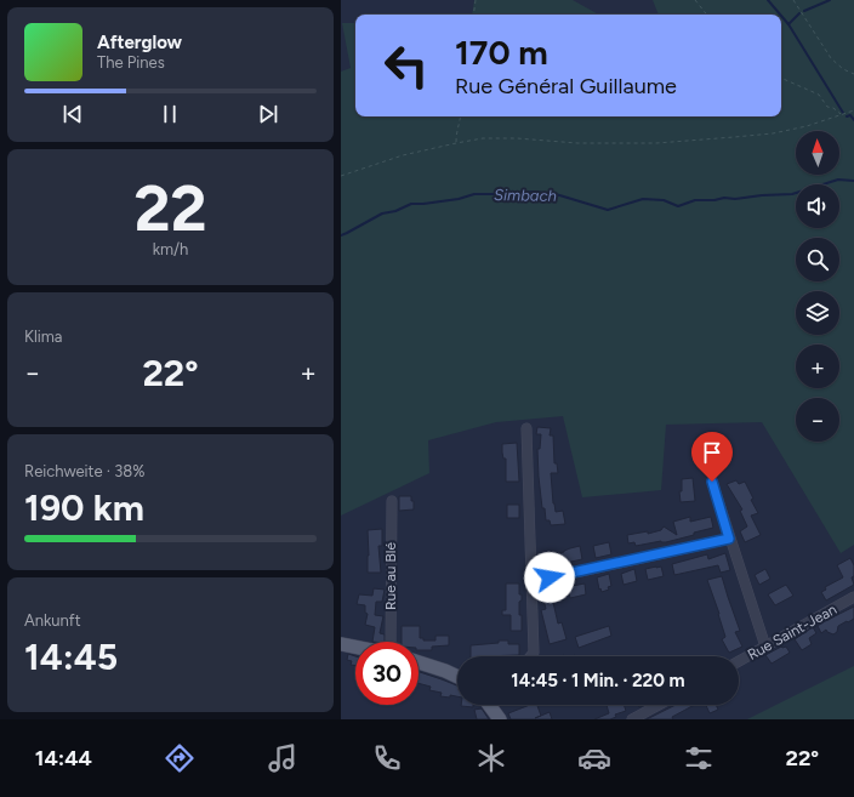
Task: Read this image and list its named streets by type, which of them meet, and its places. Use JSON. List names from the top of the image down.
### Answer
{
  "streets": {
    "street": ["Rue au Blé", "Rue Saint-Jean"]
  },
  "water": ["Simbach"],
  "north": "top",
  "page": {
    "turn": ["170 m", "Rue Général Guillaume"],
    "song": ["Afterglow", "The Pines"],
    "map_buttons": ["+", "−"],
    "tile": [
      ["22", "km/h"],
      "Klima",
      ["Reichweite · 38%", "190 km"],
      ["Ankunft", "14:45"]
    ],
    "heat": ["−", "22°", "+"],
    "limit": "30",
    "trip": "14:45 · 1 Min. · 220 m",
    "tabs": ["14:44", "22°"]
  }
}
